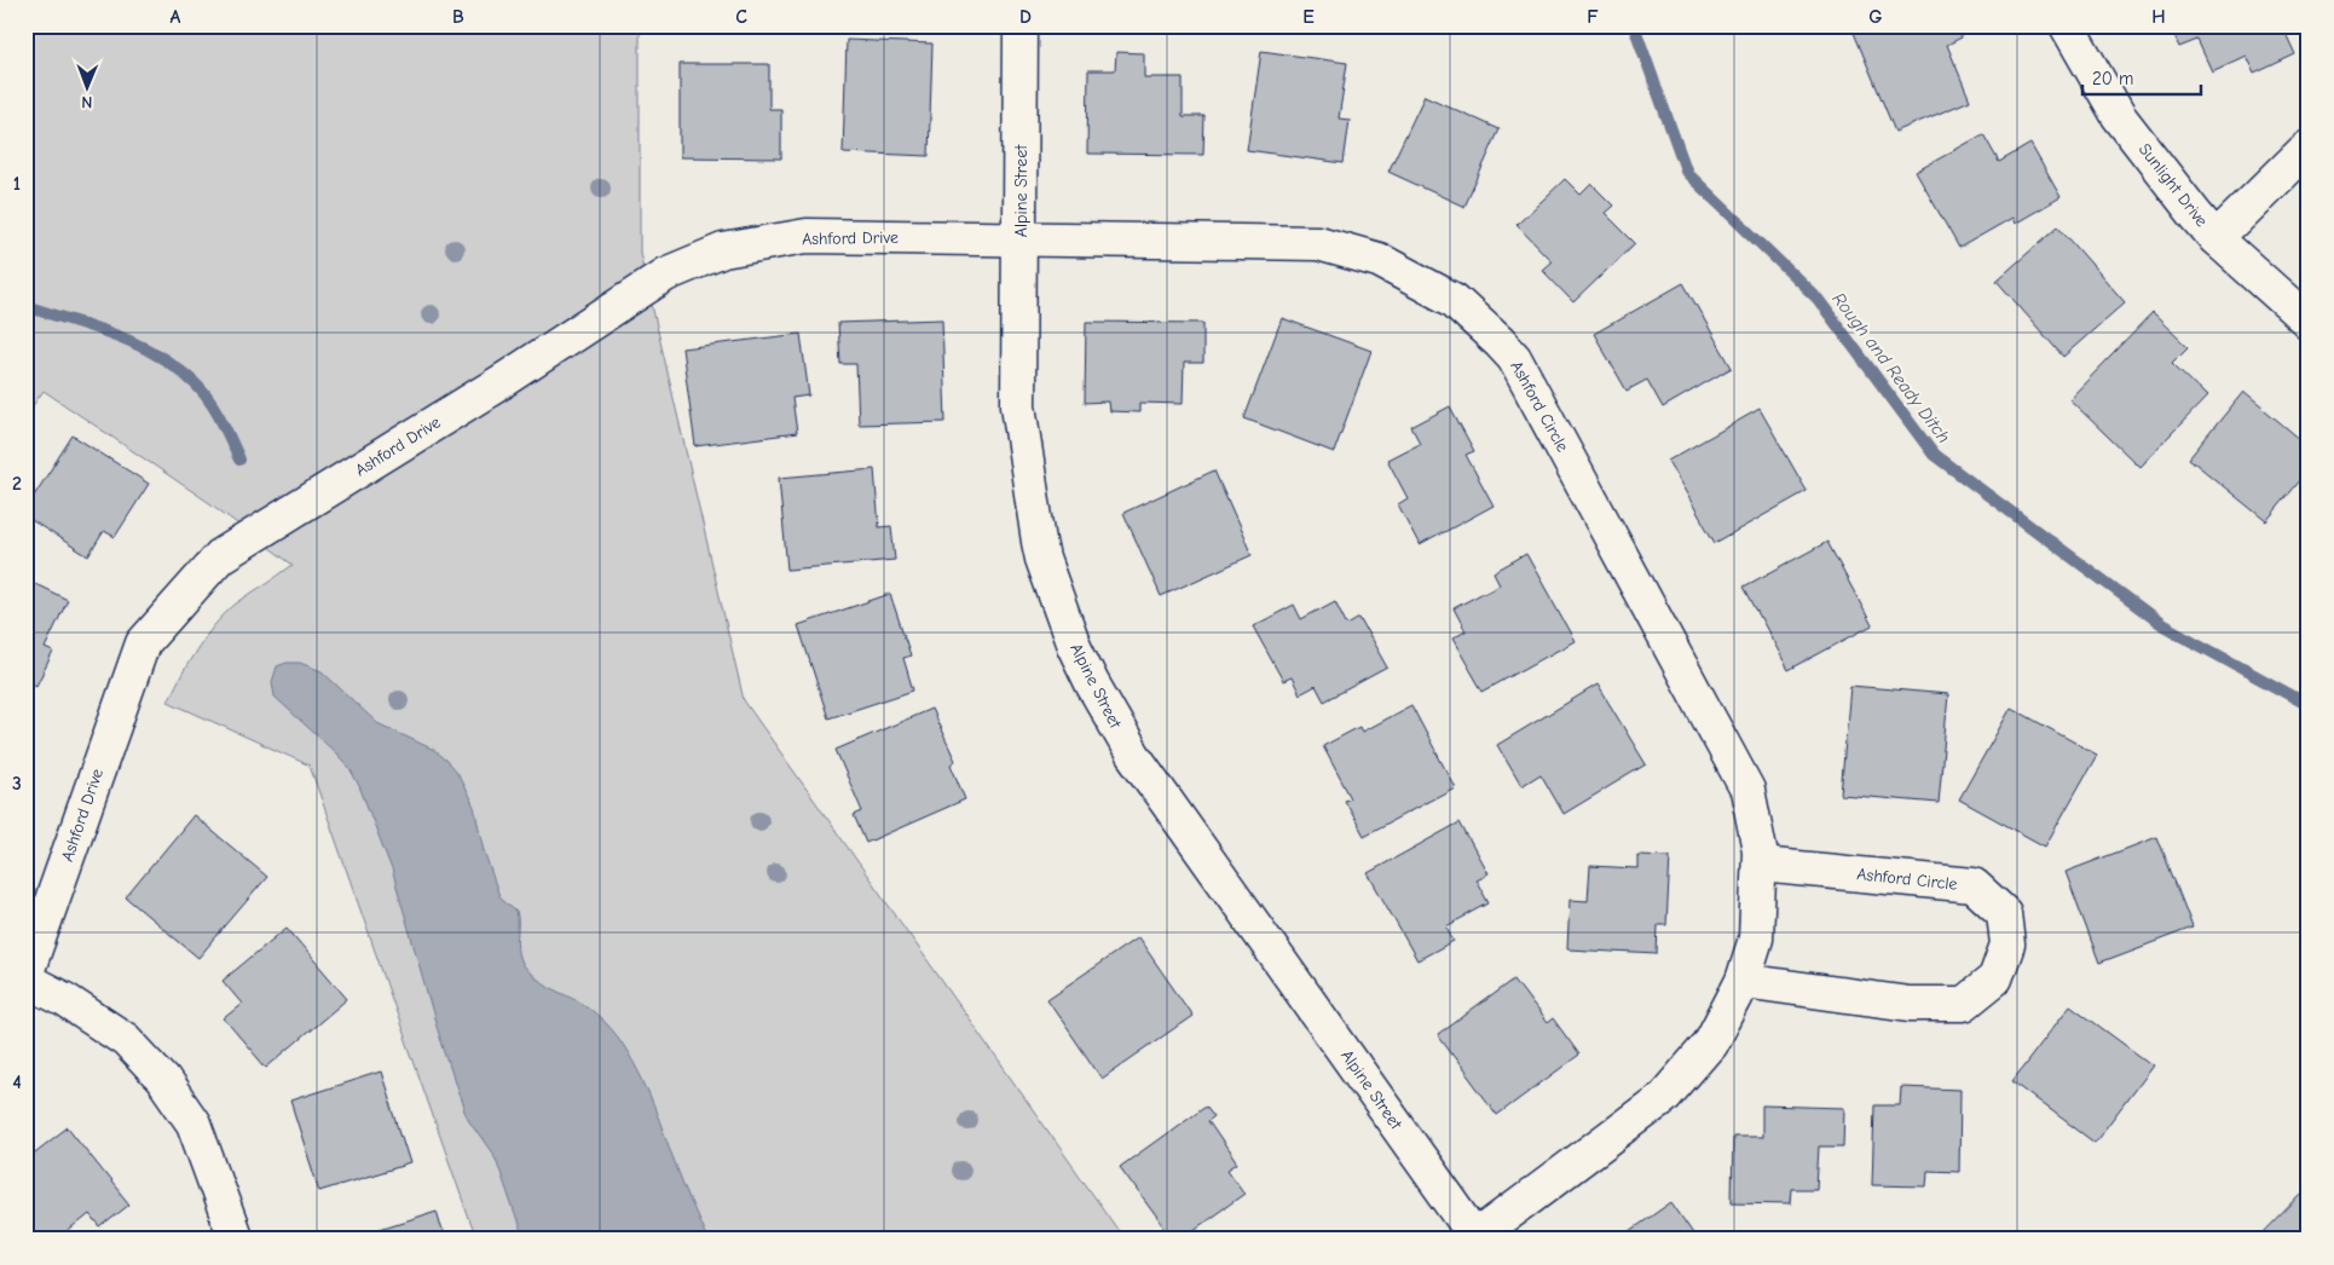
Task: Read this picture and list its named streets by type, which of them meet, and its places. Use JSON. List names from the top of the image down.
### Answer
{
  "streets": {
    "street": [
      "Sunlight Drive",
      "Alpine Street",
      "Ashford Drive",
      "Ashford Circle"
    ]
  },
  "crossings": [
    ["Alpine Street", "Ashford Drive"],
    ["Alpine Street", "Ashford Circle"],
    ["Ashford Drive", "Ashford Circle"]
  ],
  "water": ["Rough and Ready Ditch"],
  "scale_bar": "20 m",
  "north": "bottom",
  "grid": {
    "columns": [
      "A",
      "B",
      "C",
      "D",
      "E",
      "F",
      "G",
      "H"
    ],
    "rows": [
      "1",
      "2",
      "3",
      "4"
    ]
  }
}
